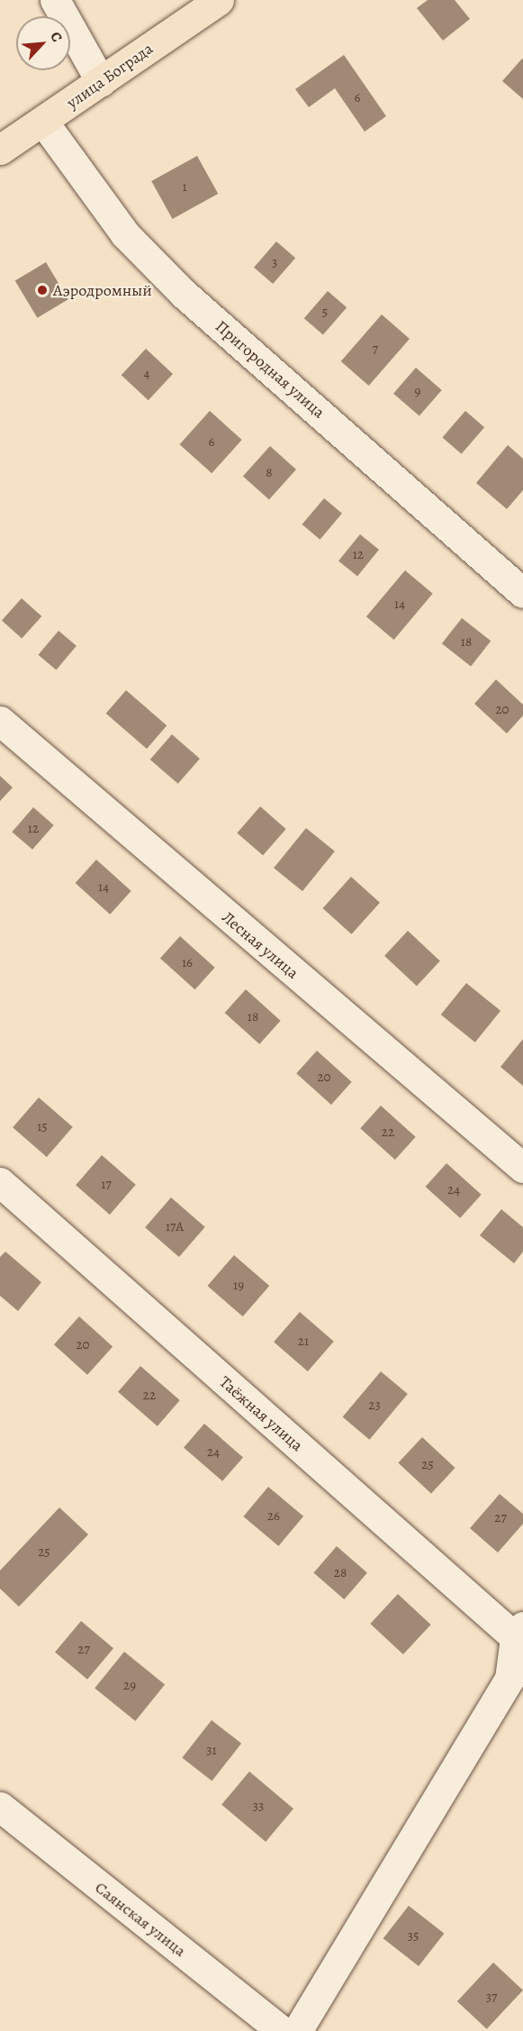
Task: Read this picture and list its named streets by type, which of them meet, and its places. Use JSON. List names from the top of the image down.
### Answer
{
  "streets": {
    "main road": ["улица Бограда"],
    "street": [
      "Пригородная улица",
      "Лесная улица",
      "Таёжная улица",
      "Саянская улица"
    ]
  },
  "crossings": [
    ["улица Бограда", "Пригородная улица"]
  ],
  "places": ["Аэродромный"],
  "house_numbers": [
    "6",
    "1",
    "3",
    "5",
    "7",
    "4",
    "9",
    "6",
    "8",
    "12",
    "14",
    "18",
    "20",
    "12",
    "14",
    "16",
    "18",
    "20",
    "15",
    "22",
    "17",
    "24",
    "17А",
    "19",
    "21",
    "20",
    "22",
    "23",
    "24",
    "25",
    "26",
    "27",
    "25",
    "28",
    "27",
    "29",
    "31",
    "33",
    "35",
    "37"
  ],
  "north": "top right"
}
